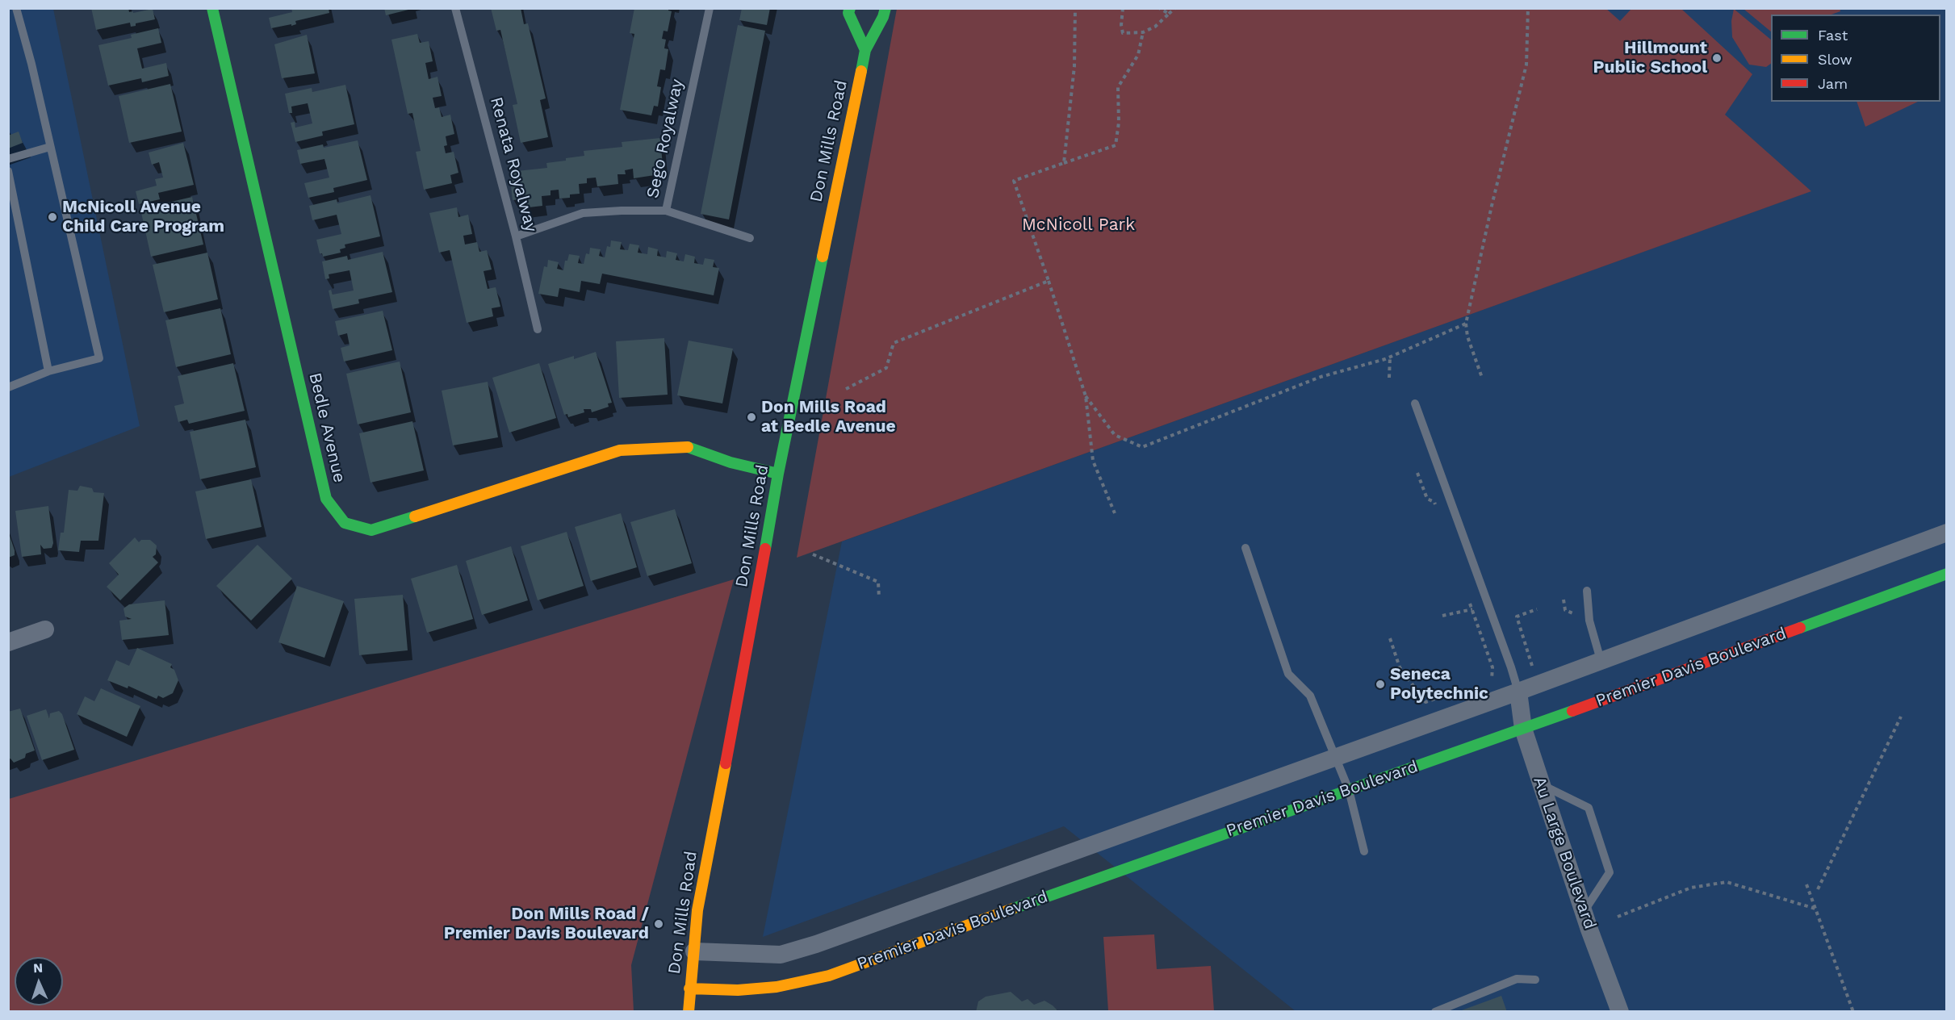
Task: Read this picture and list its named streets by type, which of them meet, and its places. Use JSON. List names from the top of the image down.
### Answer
{
  "streets": {
    "street": [
      "Don Mills Road",
      "Bedle Avenue",
      "Premier Davis Boulevard",
      "Au Large Boulevard"
    ],
    "lane": ["Sego Royalway", "Renata Royalway"]
  },
  "crossings": [
    ["Sego Royalway", "Renata Royalway"],
    ["Don Mills Road", "Bedle Avenue"],
    ["Don Mills Road", "Premier Davis Boulevard"],
    ["Premier Davis Boulevard", "Au Large Boulevard"]
  ],
  "parks": ["McNicoll Park"],
  "places": [
    "Hillmount Public School",
    "McNicoll Avenue Child Care Program",
    "Don Mills Road at Bedle Avenue",
    "Seneca Polytechnic",
    "Don Mills Road / Premier Davis Boulevard"
  ],
  "legend": ["Fast", "Slow", "Jam"],
  "north": "top"
}
